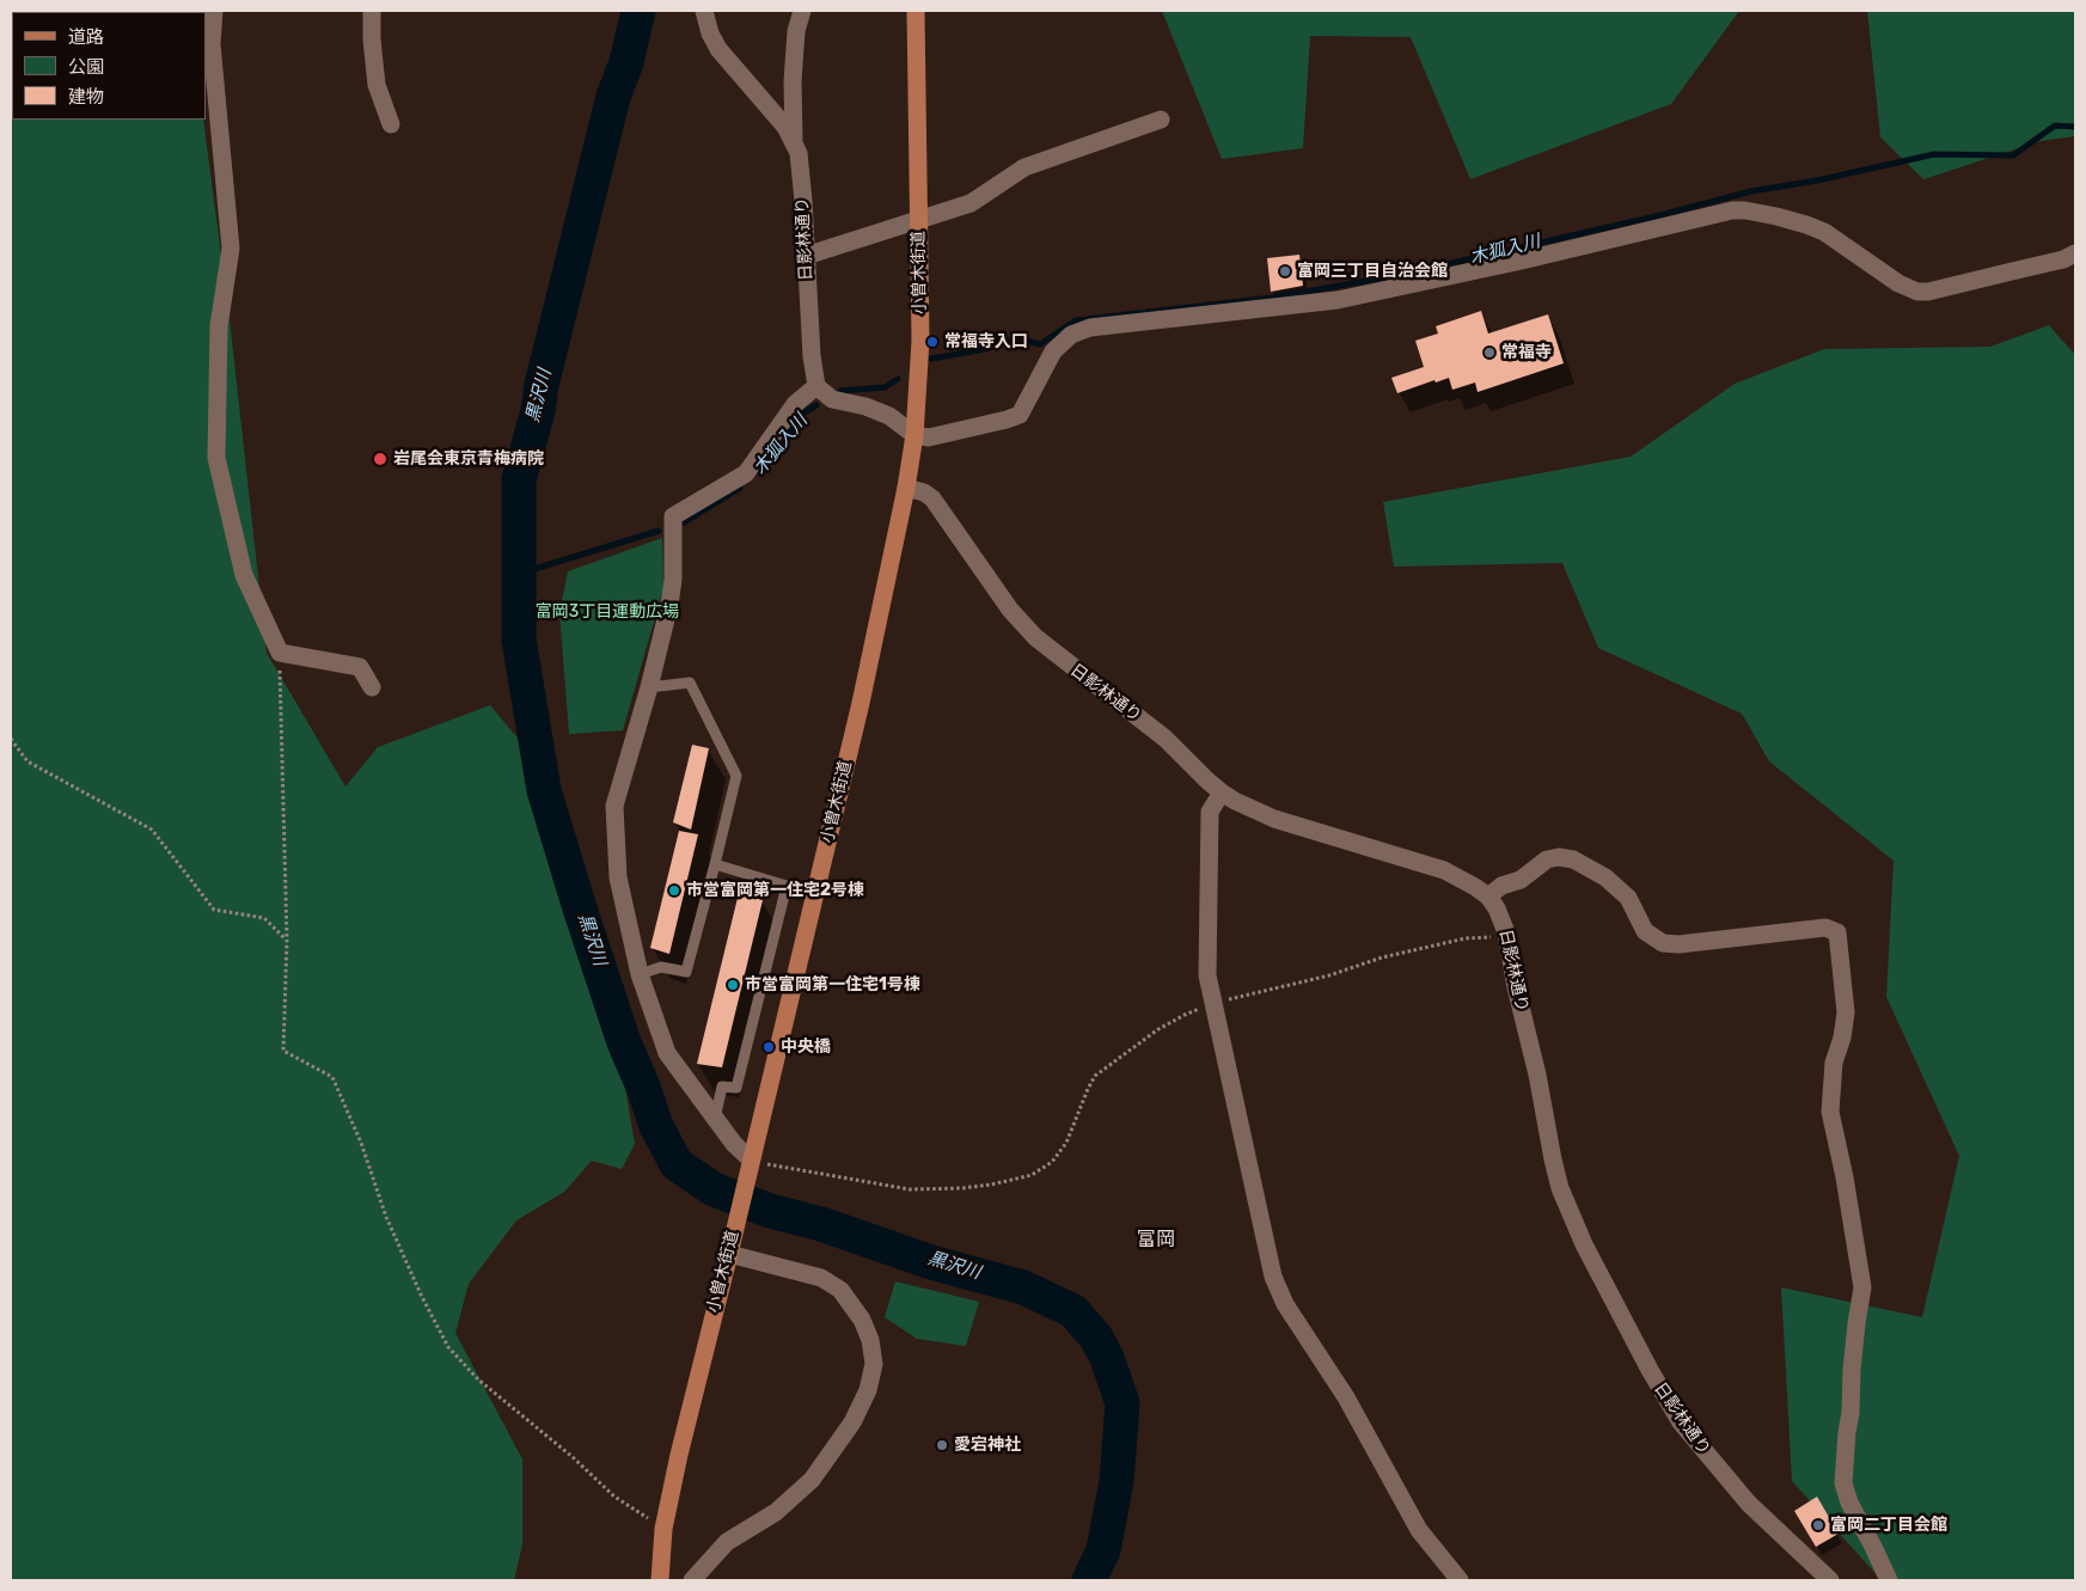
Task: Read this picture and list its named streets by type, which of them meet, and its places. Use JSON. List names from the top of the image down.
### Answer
{
  "streets": {
    "main road": ["小曽木街道"],
    "street": ["日影林通り"]
  },
  "crossings": [
    ["日影林通り", "小曽木街道"]
  ],
  "districts": ["富岡"],
  "water": ["木狐入川", "黒沢川"],
  "parks": ["富岡3丁目運動広場"],
  "places": [
    "富岡三丁目自治会館",
    "常福寺入口",
    "常福寺",
    "岩尾会東京青梅病院",
    "市営富岡第一住宅2号棟",
    "市営富岡第一住宅1号棟",
    "中央橋",
    "愛宕神社",
    "富岡二丁目会館"
  ],
  "legend": ["道路", "公園", "建物"]
}
